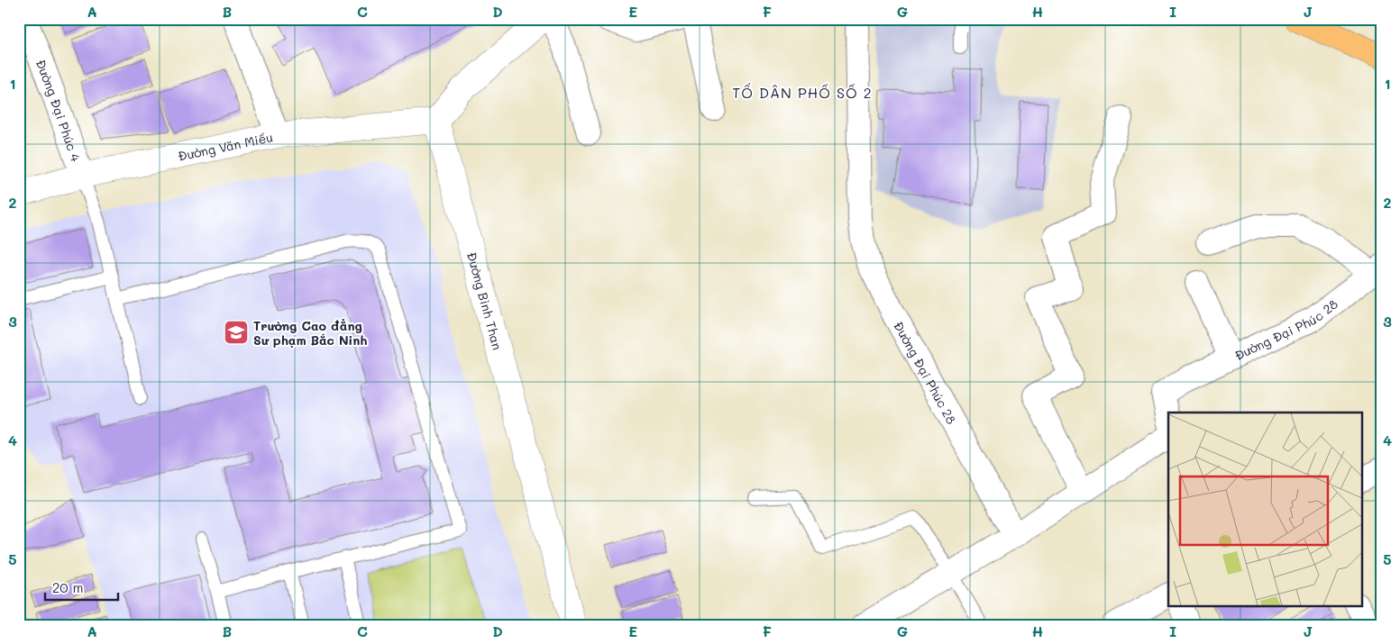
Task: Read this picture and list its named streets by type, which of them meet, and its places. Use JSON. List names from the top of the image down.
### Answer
{
  "streets": {
    "street": [
      "Đường Đại Phúc 4",
      "Đường Văn Miếu",
      "Đường Bình Than",
      "Đường Đại Phúc 28"
    ]
  },
  "crossings": [
    ["Đường Đại Phúc 4", "Đường Văn Miếu"],
    ["Đường Văn Miếu", "Đường Bình Than"]
  ],
  "districts": ["TỔ DÂN PHỐ SỐ 2"],
  "places": {
    "school or university": ["Trường Cao đẳng Sư phạm Bắc Ninh"]
  },
  "scale_bar": "20 m",
  "grid": {
    "columns": [
      "A",
      "B",
      "C",
      "D",
      "E",
      "F",
      "G",
      "H",
      "I",
      "J"
    ],
    "rows": [
      "1",
      "2",
      "3",
      "4",
      "5"
    ]
  }
}
